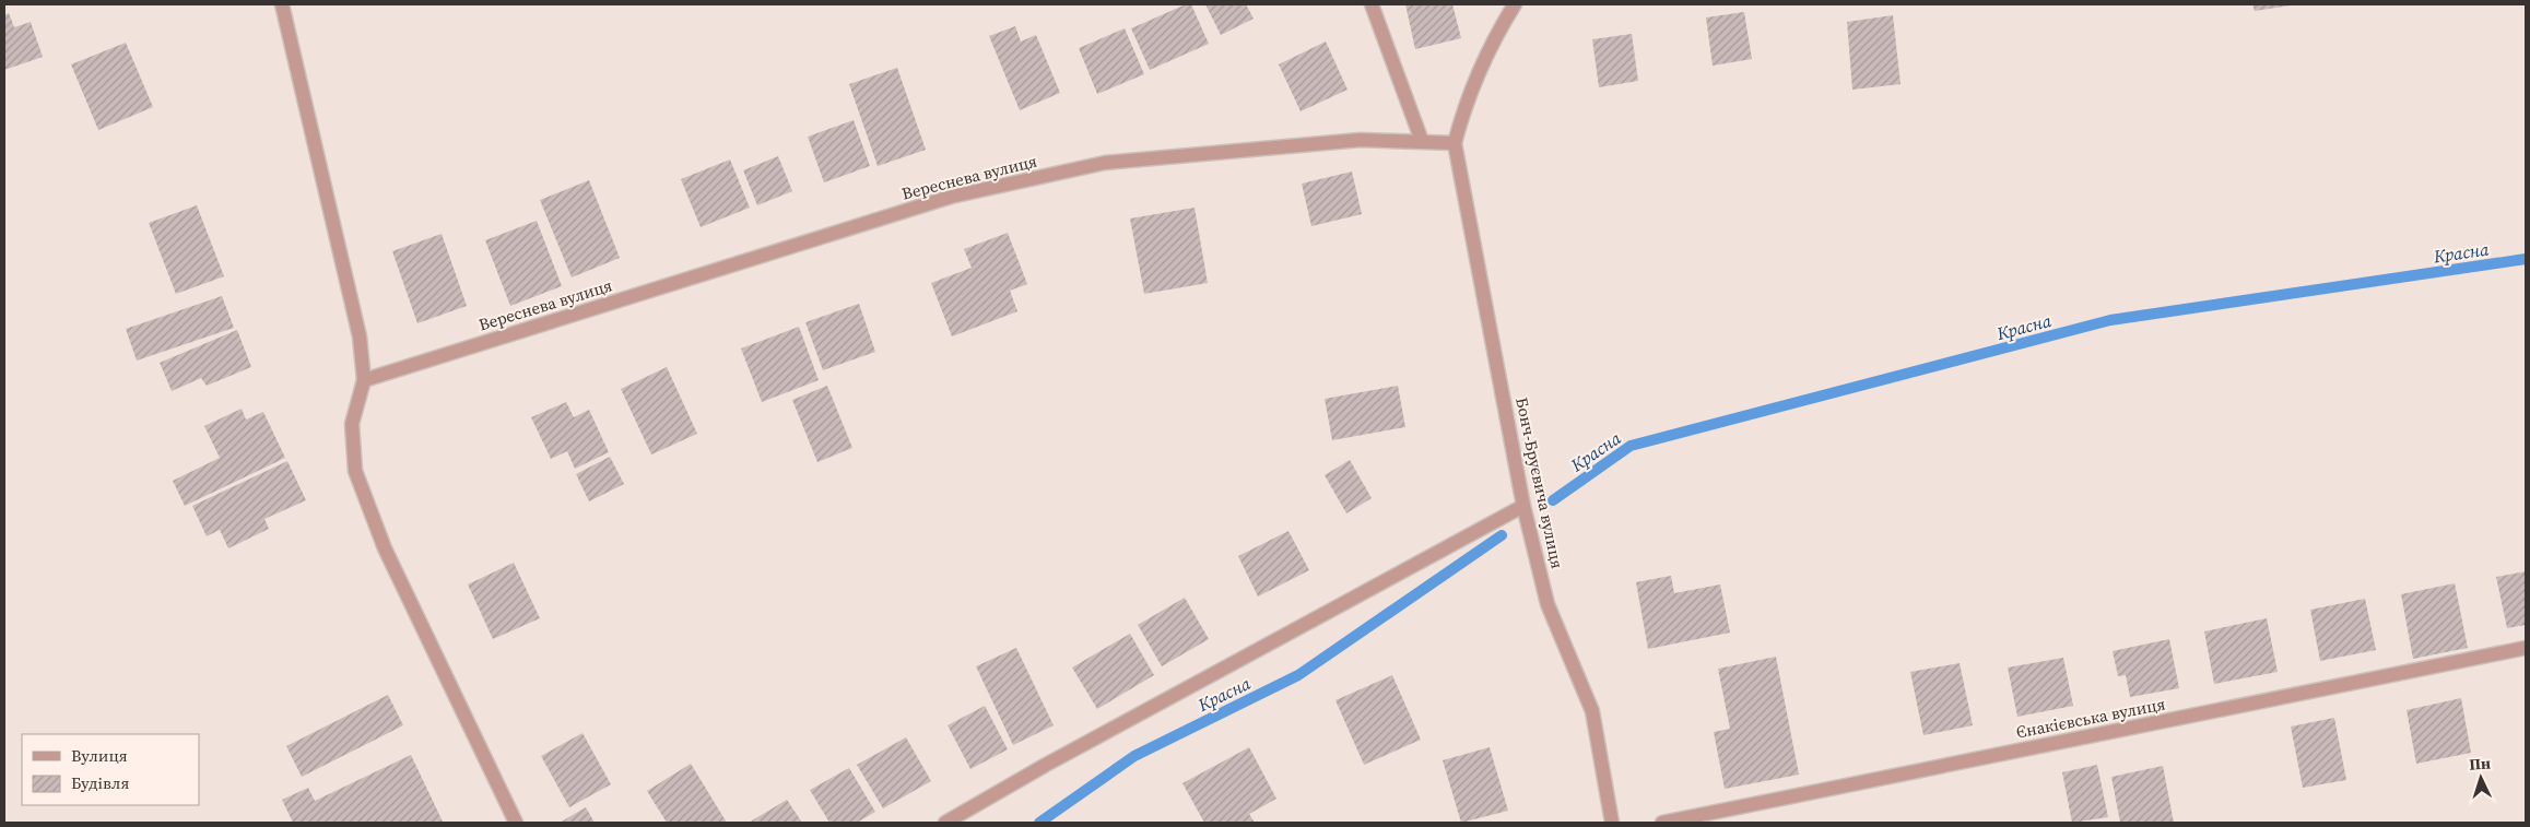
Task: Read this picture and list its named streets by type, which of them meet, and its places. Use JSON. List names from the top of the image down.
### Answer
{
  "streets": {
    "street": ["Вереснева вулиця", "Бонч-Бруєвича вулиця", "Єнакієвська вулиця"]
  },
  "crossings": [
    ["Вереснева вулиця", "Бонч-Бруєвича вулиця"]
  ],
  "water": ["Красна"],
  "legend": ["Вулиця", "Будівля"],
  "north": "top"
}
